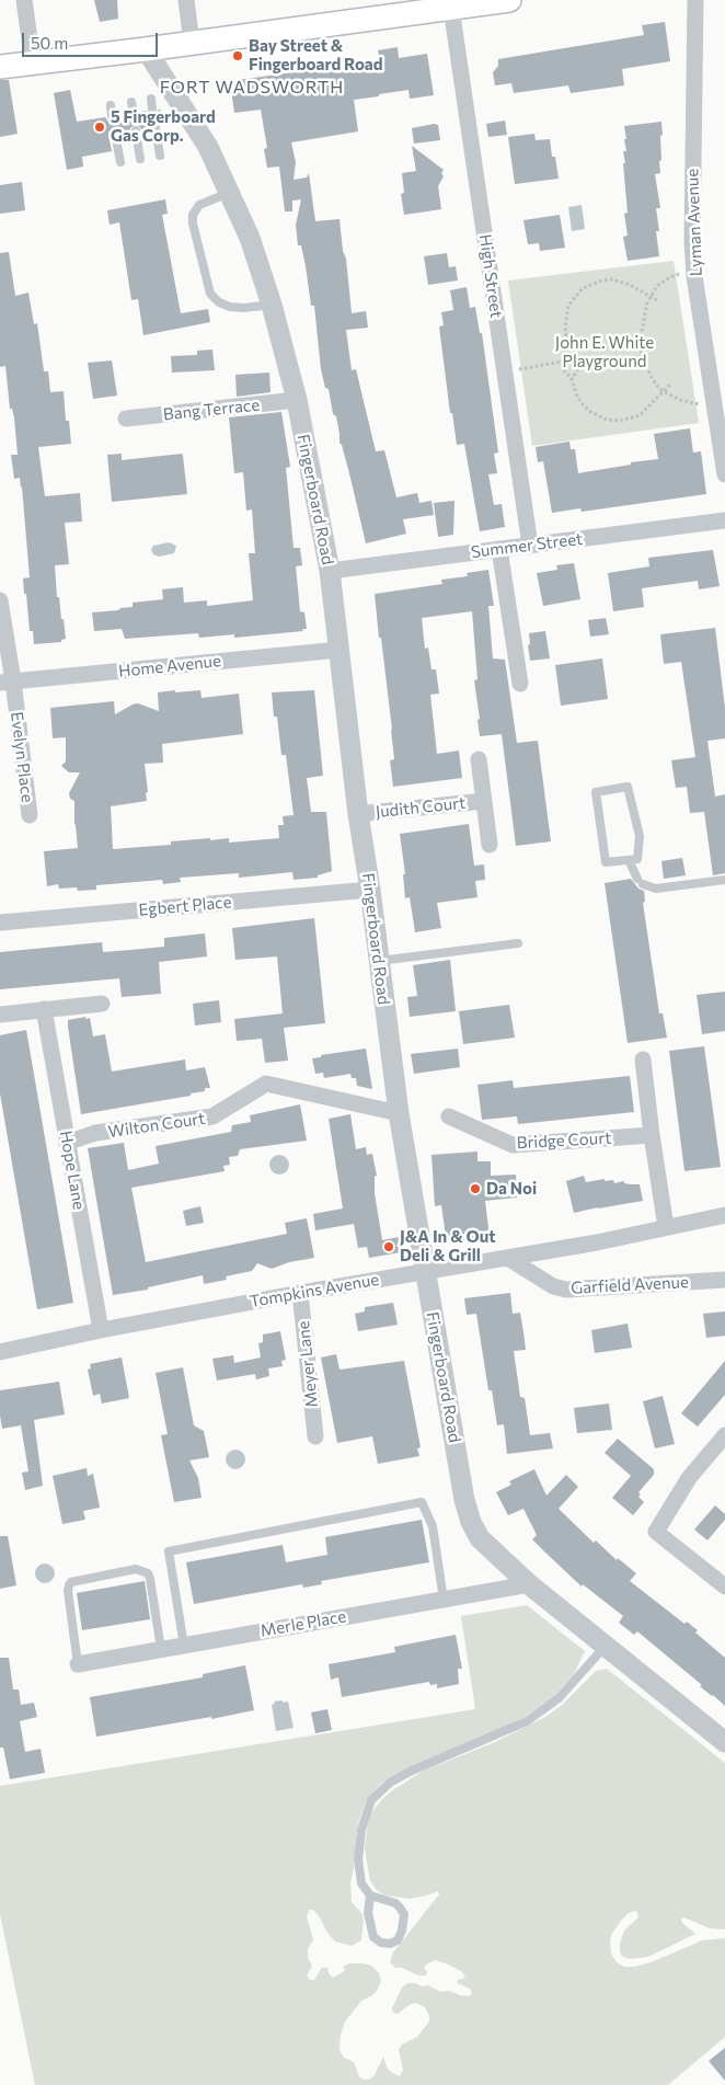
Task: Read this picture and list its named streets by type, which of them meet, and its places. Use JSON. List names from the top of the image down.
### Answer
{
  "streets": {
    "street": [
      "Lyman Avenue",
      "High Street",
      "Bang Terrace",
      "Fingerboard Road",
      "Summer Street",
      "Home Avenue",
      "Evelyn Place",
      "Judith Court",
      "Egbert Place",
      "Wilton Court",
      "Bridge Court",
      "Hope Lane",
      "Garfield Avenue",
      "Tompkins Avenue",
      "Meyer Lane",
      "Merle Place"
    ]
  },
  "crossings": [
    ["High Street", "Summer Street"],
    ["Bang Terrace", "Fingerboard Road"],
    ["Fingerboard Road", "Summer Street"],
    ["Fingerboard Road", "Home Avenue"],
    ["Fingerboard Road", "Judith Court"],
    ["Fingerboard Road", "Egbert Place"],
    ["Fingerboard Road", "Wilton Court"],
    ["Fingerboard Road", "Tompkins Avenue"],
    ["Fingerboard Road", "Merle Place"],
    ["Home Avenue", "Evelyn Place"],
    ["Wilton Court", "Hope Lane"],
    ["Hope Lane", "Tompkins Avenue"],
    ["Garfield Avenue", "Tompkins Avenue"],
    ["Tompkins Avenue", "Meyer Lane"]
  ],
  "districts": ["FORT WADSWORTH"],
  "parks": ["John E. White Playground"],
  "places": [
    "Bay Street & Fingerboard Road",
    "5 Fingerboard Gas Corp.",
    "Da Noi",
    "J&A In & Out Deli & Grill"
  ],
  "scale_bar": "50 m"
}
